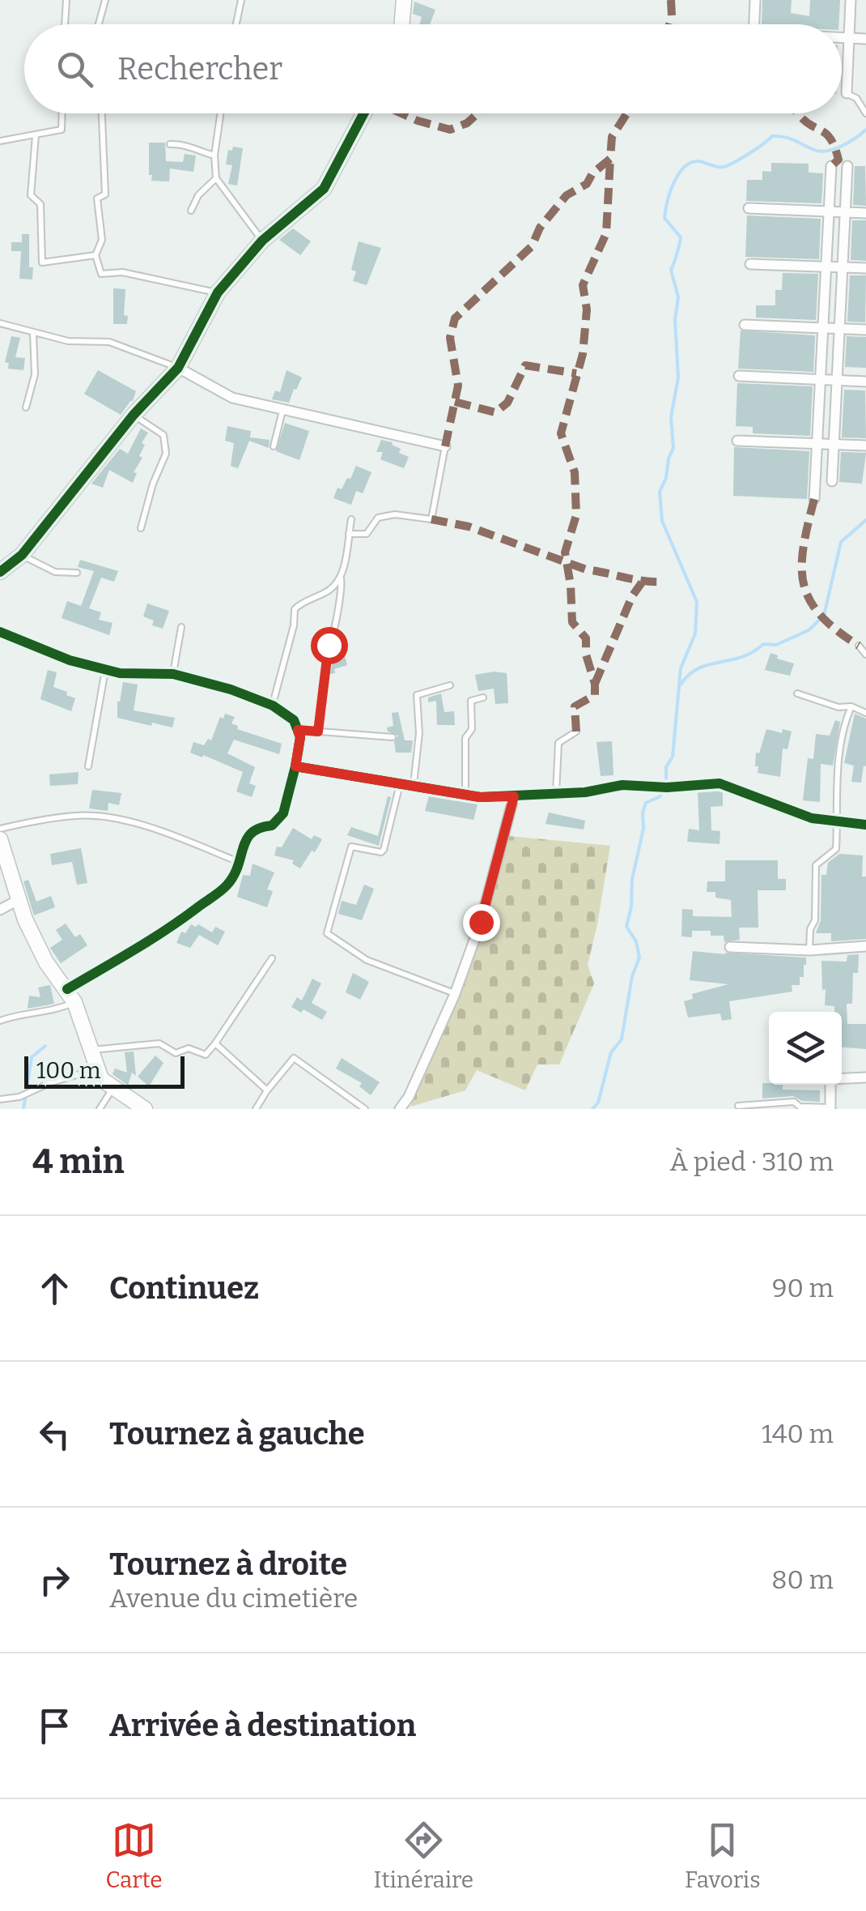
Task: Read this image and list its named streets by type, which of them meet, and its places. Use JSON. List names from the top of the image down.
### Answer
{
  "scale_bar": "100 m",
  "page": {
    "search": "Rechercher",
    "scale": "100 m",
    "heading": ["4 min", "À pied · 310 m"],
    "list": [
      ["Continuez", "90 m"],
      ["Tournez à gauche", "140 m"],
      ["Tournez à droite", "Avenue du cimetière", "80 m"],
      "Arrivée à destination"
    ],
    "nav": ["Carte", "Itinéraire", "Favoris"]
  }
}
